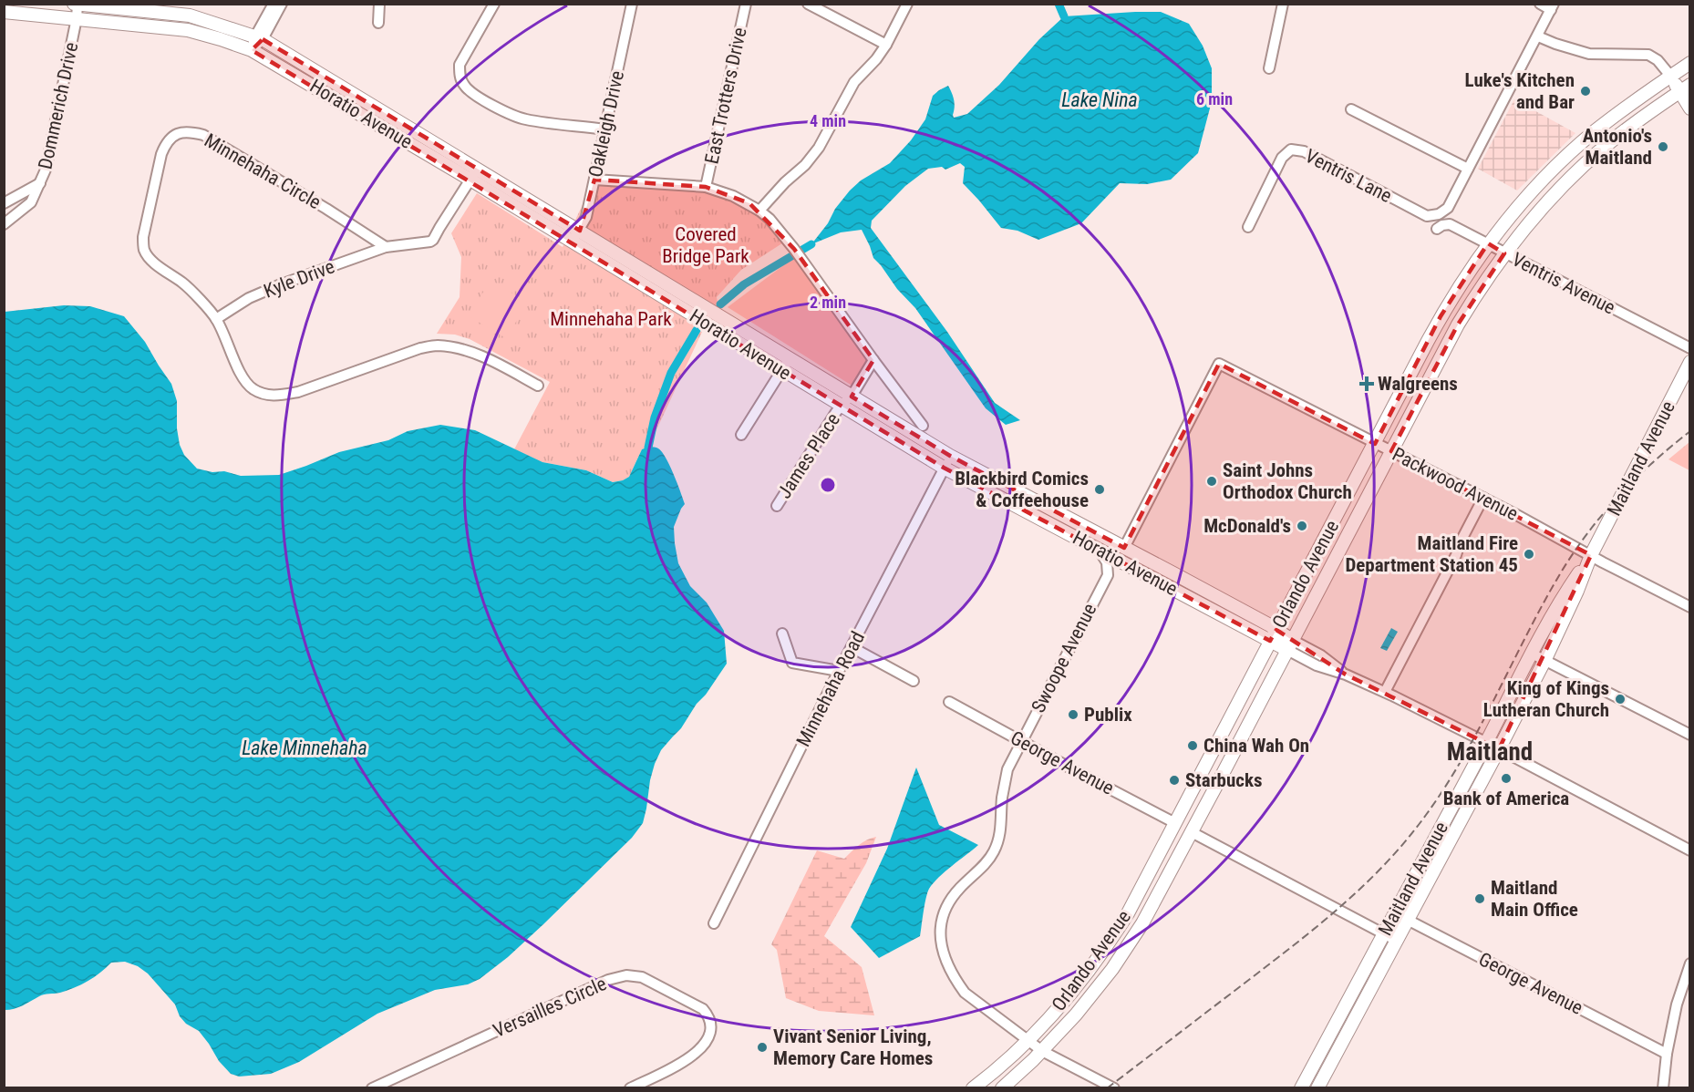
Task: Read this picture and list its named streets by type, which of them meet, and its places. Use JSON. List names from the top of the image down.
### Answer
{
  "streets": {
    "main road": ["Horatio Avenue", "Maitland Avenue", "Orlando Avenue"],
    "street": [
      "East Trotters Drive",
      "Dommerich Drive",
      "Oakleigh Drive",
      "Minnehaha Circle",
      "Ventris Lane",
      "Kyle Drive",
      "Ventris Avenue",
      "James Place",
      "Packwood Avenue",
      "Swoope Avenue",
      "Minnehaha Road",
      "George Avenue",
      "Versailles Circle"
    ]
  },
  "crossings": [
    ["Dommerich Drive", "Horatio Avenue"],
    ["Horatio Avenue", "Oakleigh Drive"],
    ["Horatio Avenue", "James Place"],
    ["Horatio Avenue", "Maitland Avenue"],
    ["Horatio Avenue", "Packwood Avenue"],
    ["Horatio Avenue", "Orlando Avenue"],
    ["Horatio Avenue", "Minnehaha Road"],
    ["Minnehaha Circle", "Kyle Drive"],
    ["Ventris Avenue", "Orlando Avenue"],
    ["Maitland Avenue", "Packwood Avenue"],
    ["Maitland Avenue", "George Avenue"],
    ["Packwood Avenue", "Orlando Avenue"],
    ["Orlando Avenue", "Swoope Avenue"],
    ["Orlando Avenue", "George Avenue"],
    ["Swoope Avenue", "George Avenue"]
  ],
  "districts": ["Maitland"],
  "water": ["Lake Nina", "Lake Minnehaha"],
  "parks": ["Covered Bridge Park", "Minnehaha Park"],
  "places": {
    "other": [
      "Luke's Kitchen and Bar",
      "Antonio's Maitland",
      "Saint Johns Orthodox Church",
      "Blackbird Comics & Coffeehouse",
      "McDonald's",
      "Maitland Fire Department Station 45",
      "King of Kings Lutheran Church",
      "Publix",
      "China Wah On",
      "Bank of America",
      "Starbucks",
      "Maitland Main Office",
      "Vivant Senior Living, Memory Care Homes"
    ],
    "health": ["Walgreens"]
  },
  "rings": ["6 min", "4 min", "2 min"]
}
